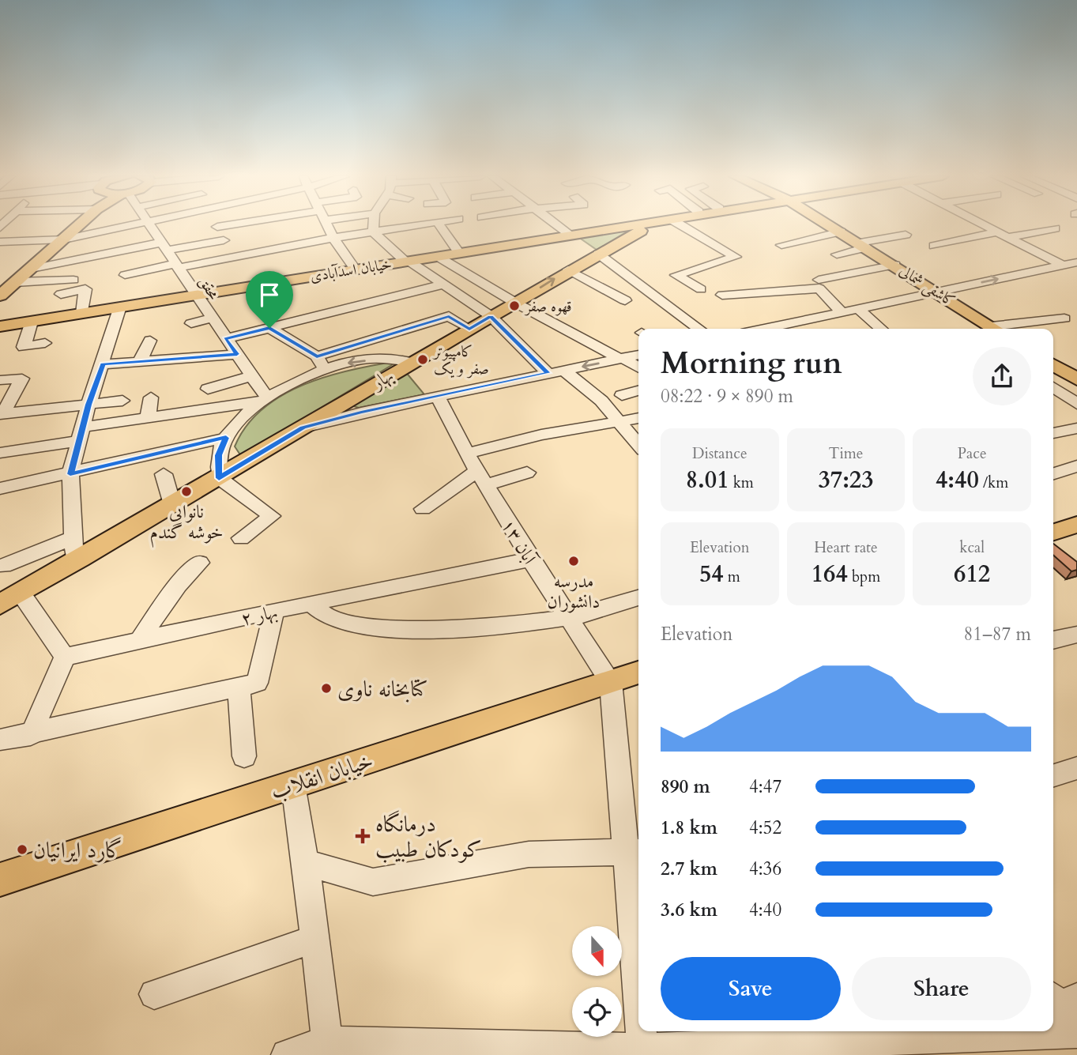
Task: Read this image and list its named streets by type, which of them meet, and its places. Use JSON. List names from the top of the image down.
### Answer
{
  "streets": {
    "main road": [
      "خیابان اسدآبادی",
      "کاشفی شمالی",
      "بهار",
      "خیابان انقلاب"
    ],
    "street": ["محقق", "۱۳ آبان", "بهار ۲"]
  },
  "crossings": [
    ["خیابان اسدآبادی", "محقق"],
    ["۱۳ آبان", "بهار ۲"],
    ["۱۳ آبان", "خیابان انقلاب"]
  ],
  "places": {
    "other": [
      "قهوه صفر",
      "کامپیوتر صفر و یک",
      "نانوایی خوشه گندم",
      "مدرسه دانشوران",
      "کتابخانه ناوی",
      "گارد ایرانیان"
    ],
    "health": ["درمانگاه کودکان طبیب"]
  },
  "north": "bottom",
  "page": {
    "heading": ["Morning run", "08:22 · 9 × 890 m"],
    "stats": [
      ["Distance", "8.01 km"],
      ["Time", "37:23"],
      ["Pace", "4:40 /km"],
      ["Elevation", "54 m"],
      ["Heart rate", "164 bpm"],
      ["kcal", "612"]
    ],
    "chart": ["Elevation", "81–87 m"],
    "list": [
      {
        "name": "890 m",
        "note": "4:47"
      },
      {
        "name": "1.8 km",
        "note": "4:52"
      },
      {
        "name": "2.7 km",
        "note": "4:36"
      },
      {
        "name": "3.6 km",
        "note": "4:40"
      }
    ],
    "buttons": ["Save", "Share"]
  }
}
